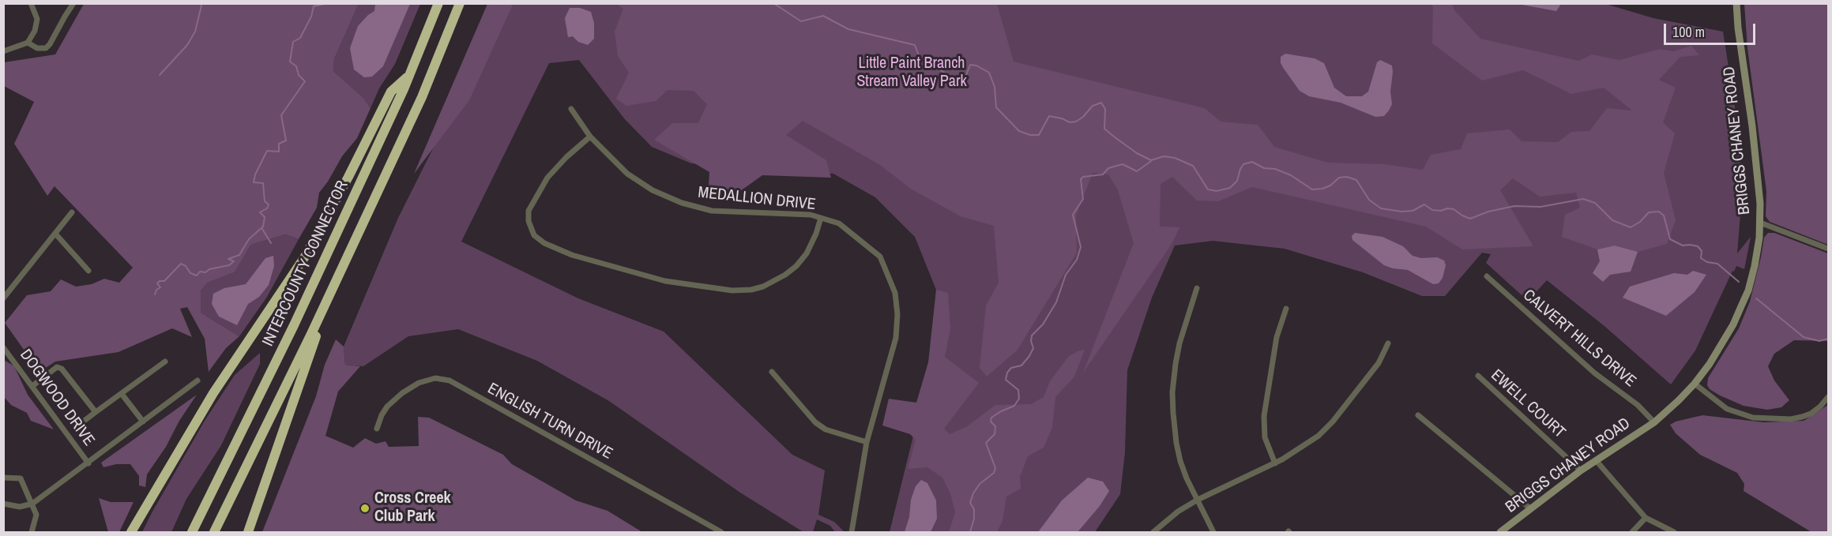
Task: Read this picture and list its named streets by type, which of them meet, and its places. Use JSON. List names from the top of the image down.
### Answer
{
  "streets": {
    "highway": ["INTERCOUNTY CONNECTOR"],
    "main road": ["BRIGGS CHANEY ROAD"],
    "street": [
      "MEDALLION DRIVE",
      "CALVERT HILLS DRIVE",
      "DOGWOOD DRIVE",
      "EWELL COURT",
      "ENGLISH TURN DRIVE"
    ]
  },
  "crossings": [
    ["BRIGGS CHANEY ROAD", "CALVERT HILLS DRIVE"],
    ["BRIGGS CHANEY ROAD", "EWELL COURT"]
  ],
  "parks": ["Little Paint Branch Stream Valley Park"],
  "places": ["Cross Creek Club Park"],
  "scale_bar": "100 m"
}
